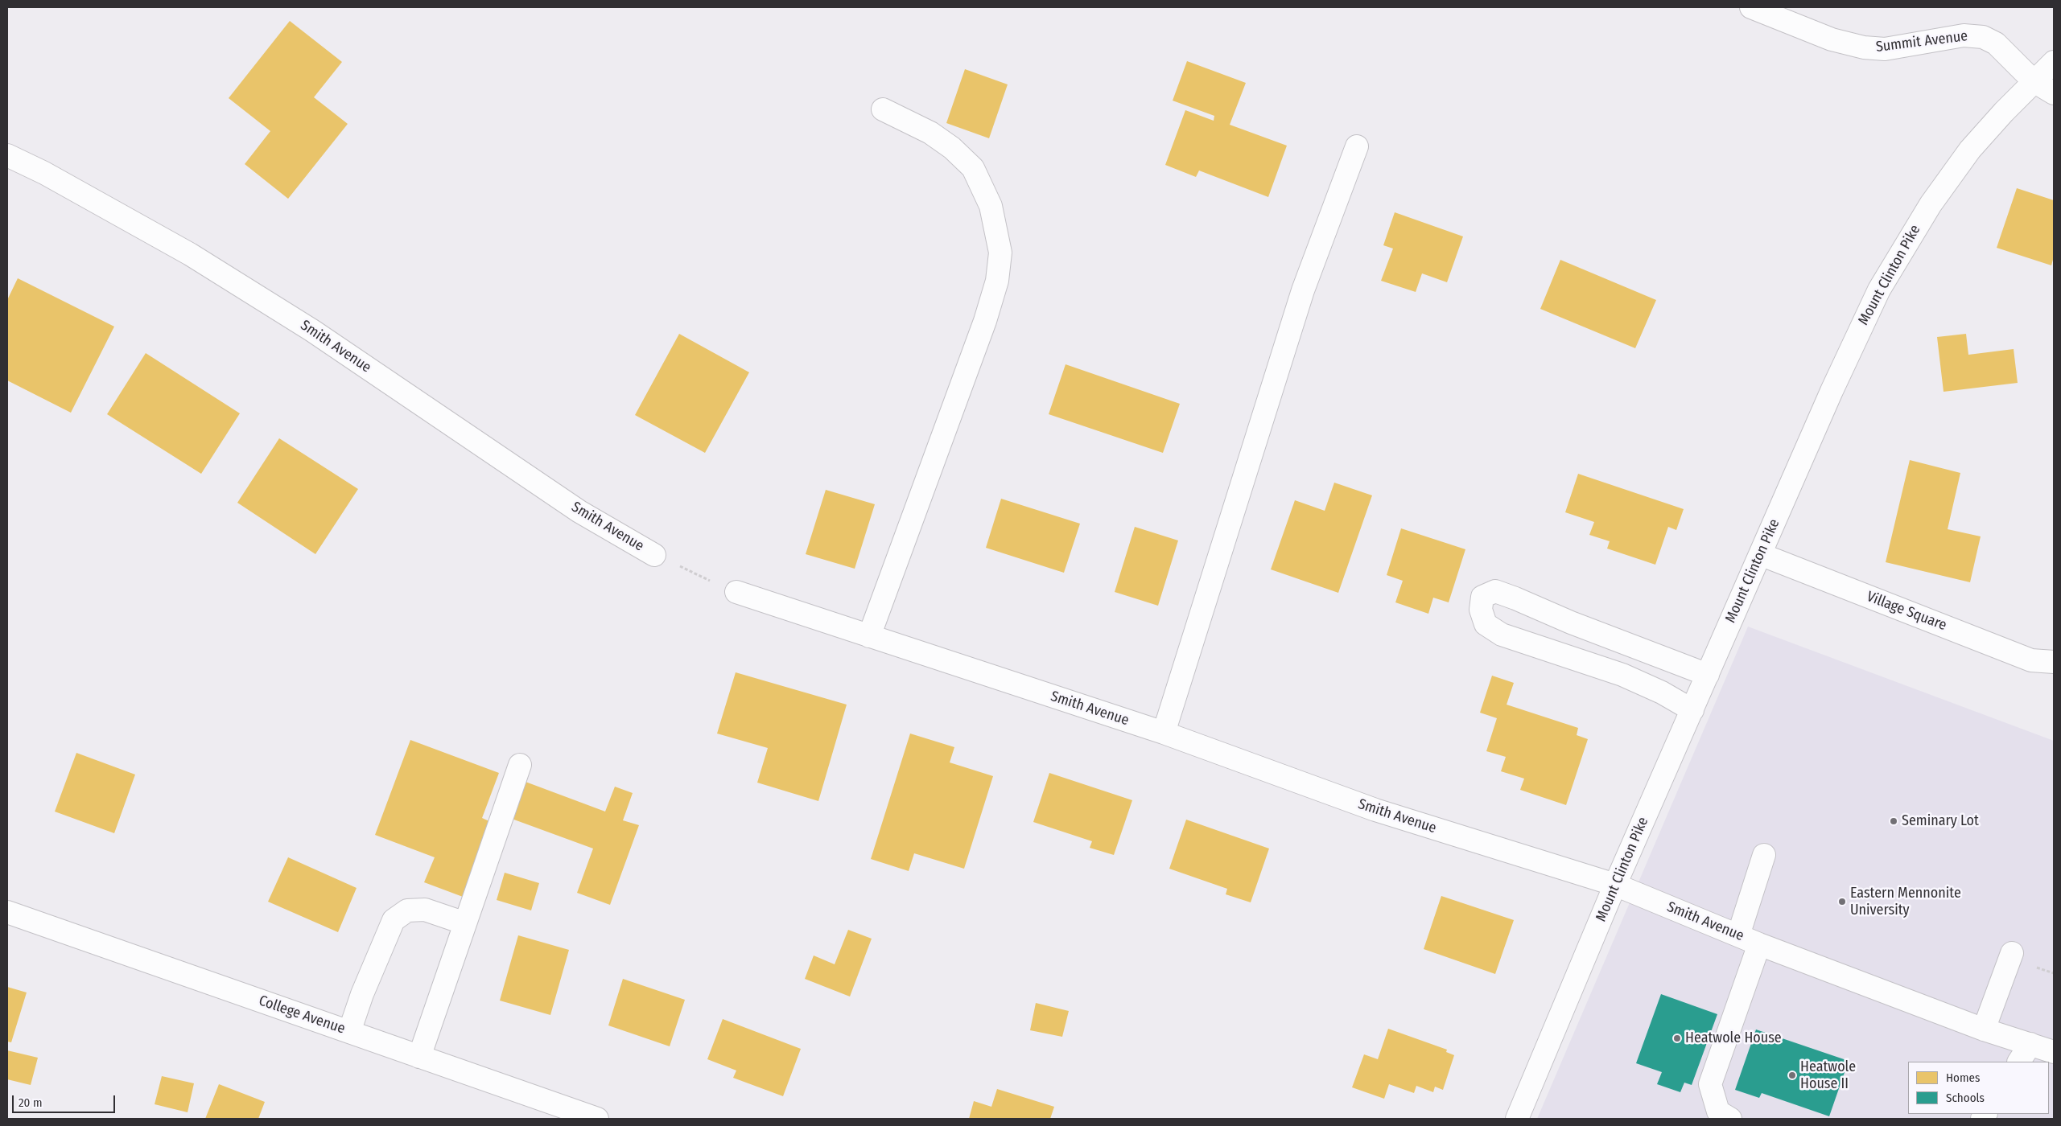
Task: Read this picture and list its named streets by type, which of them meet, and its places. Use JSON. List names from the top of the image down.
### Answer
{
  "streets": {
    "street": [
      "Summit Avenue",
      "Mount Clinton Pike",
      "Smith Avenue",
      "Village Square",
      "College Avenue"
    ]
  },
  "crossings": [
    ["Summit Avenue", "Mount Clinton Pike"],
    ["Mount Clinton Pike", "Smith Avenue"],
    ["Mount Clinton Pike", "Village Square"]
  ],
  "places": [
    "Seminary Lot",
    "Eastern Mennonite University",
    "Heatwole House",
    "Heatwole House II"
  ],
  "legend": ["Homes", "Schools"],
  "scale_bar": "20 m"
}
